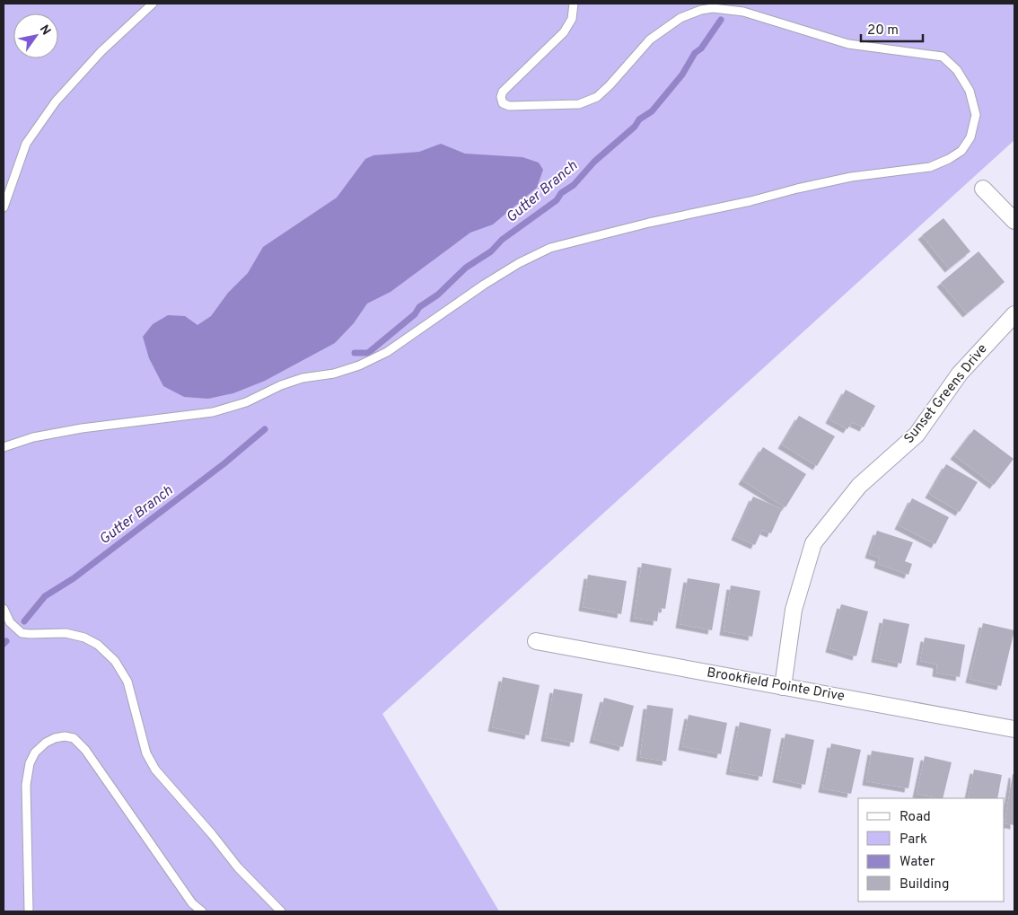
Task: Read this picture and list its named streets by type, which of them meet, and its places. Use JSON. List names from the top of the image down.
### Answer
{
  "streets": {
    "street": ["Sunset Greens Drive", "Brookfield Pointe Drive"]
  },
  "crossings": [
    ["Sunset Greens Drive", "Brookfield Pointe Drive"]
  ],
  "water": ["Gutter Branch"],
  "legend": [
    "Road",
    "Park",
    "Water",
    "Building"
  ],
  "scale_bar": "20 m",
  "north": "top right"
}
